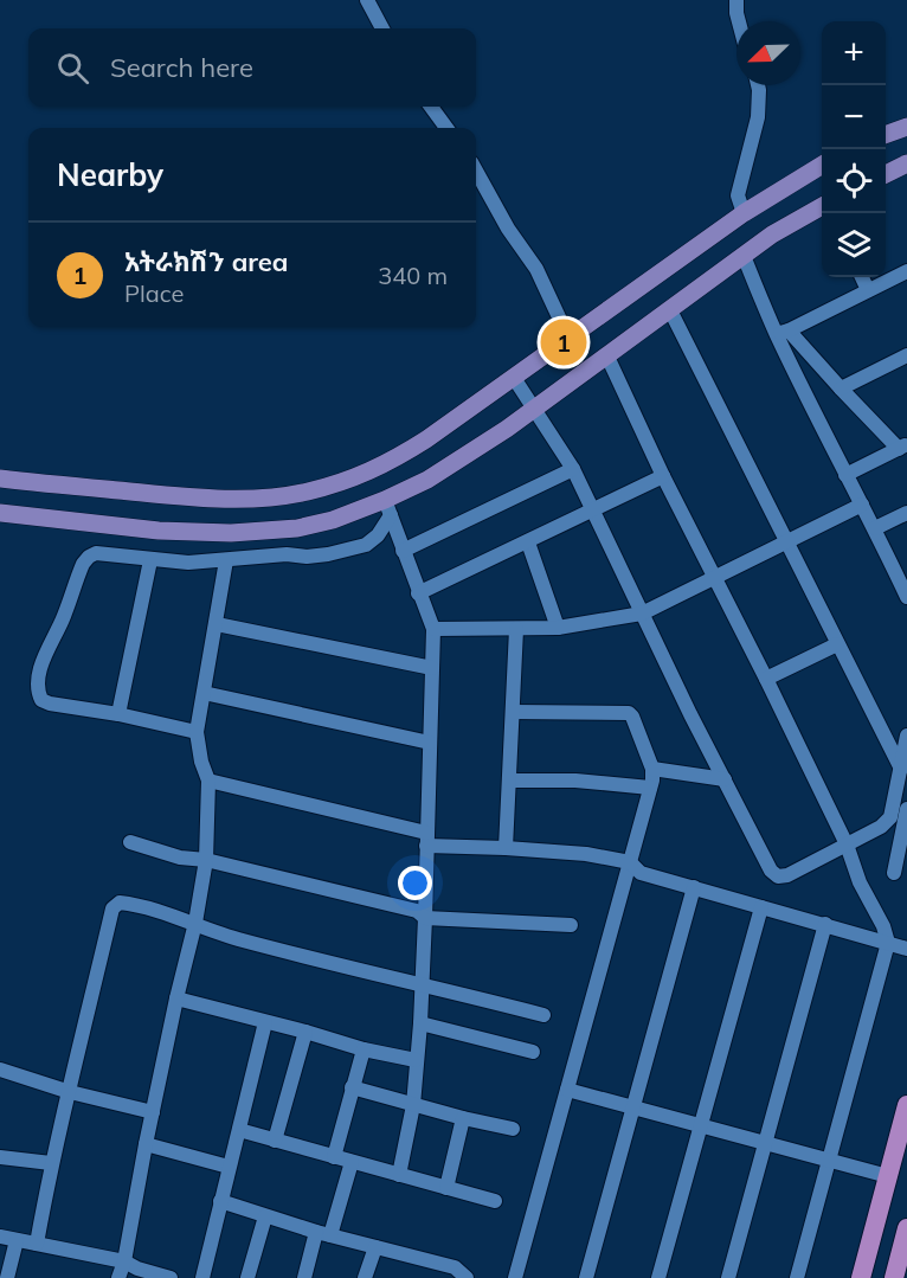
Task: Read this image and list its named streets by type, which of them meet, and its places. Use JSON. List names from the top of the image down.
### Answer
{
  "north": "bottom left",
  "page": {
    "map_buttons": ["+", "−"],
    "search": "Search here",
    "heading": "Nearby",
    "list": [
      {
        "mark": "1",
        "name": "አትራክሽን area",
        "note": "Place",
        "value": "340 m"
      }
    ],
    "pins": "1"
  }
}
